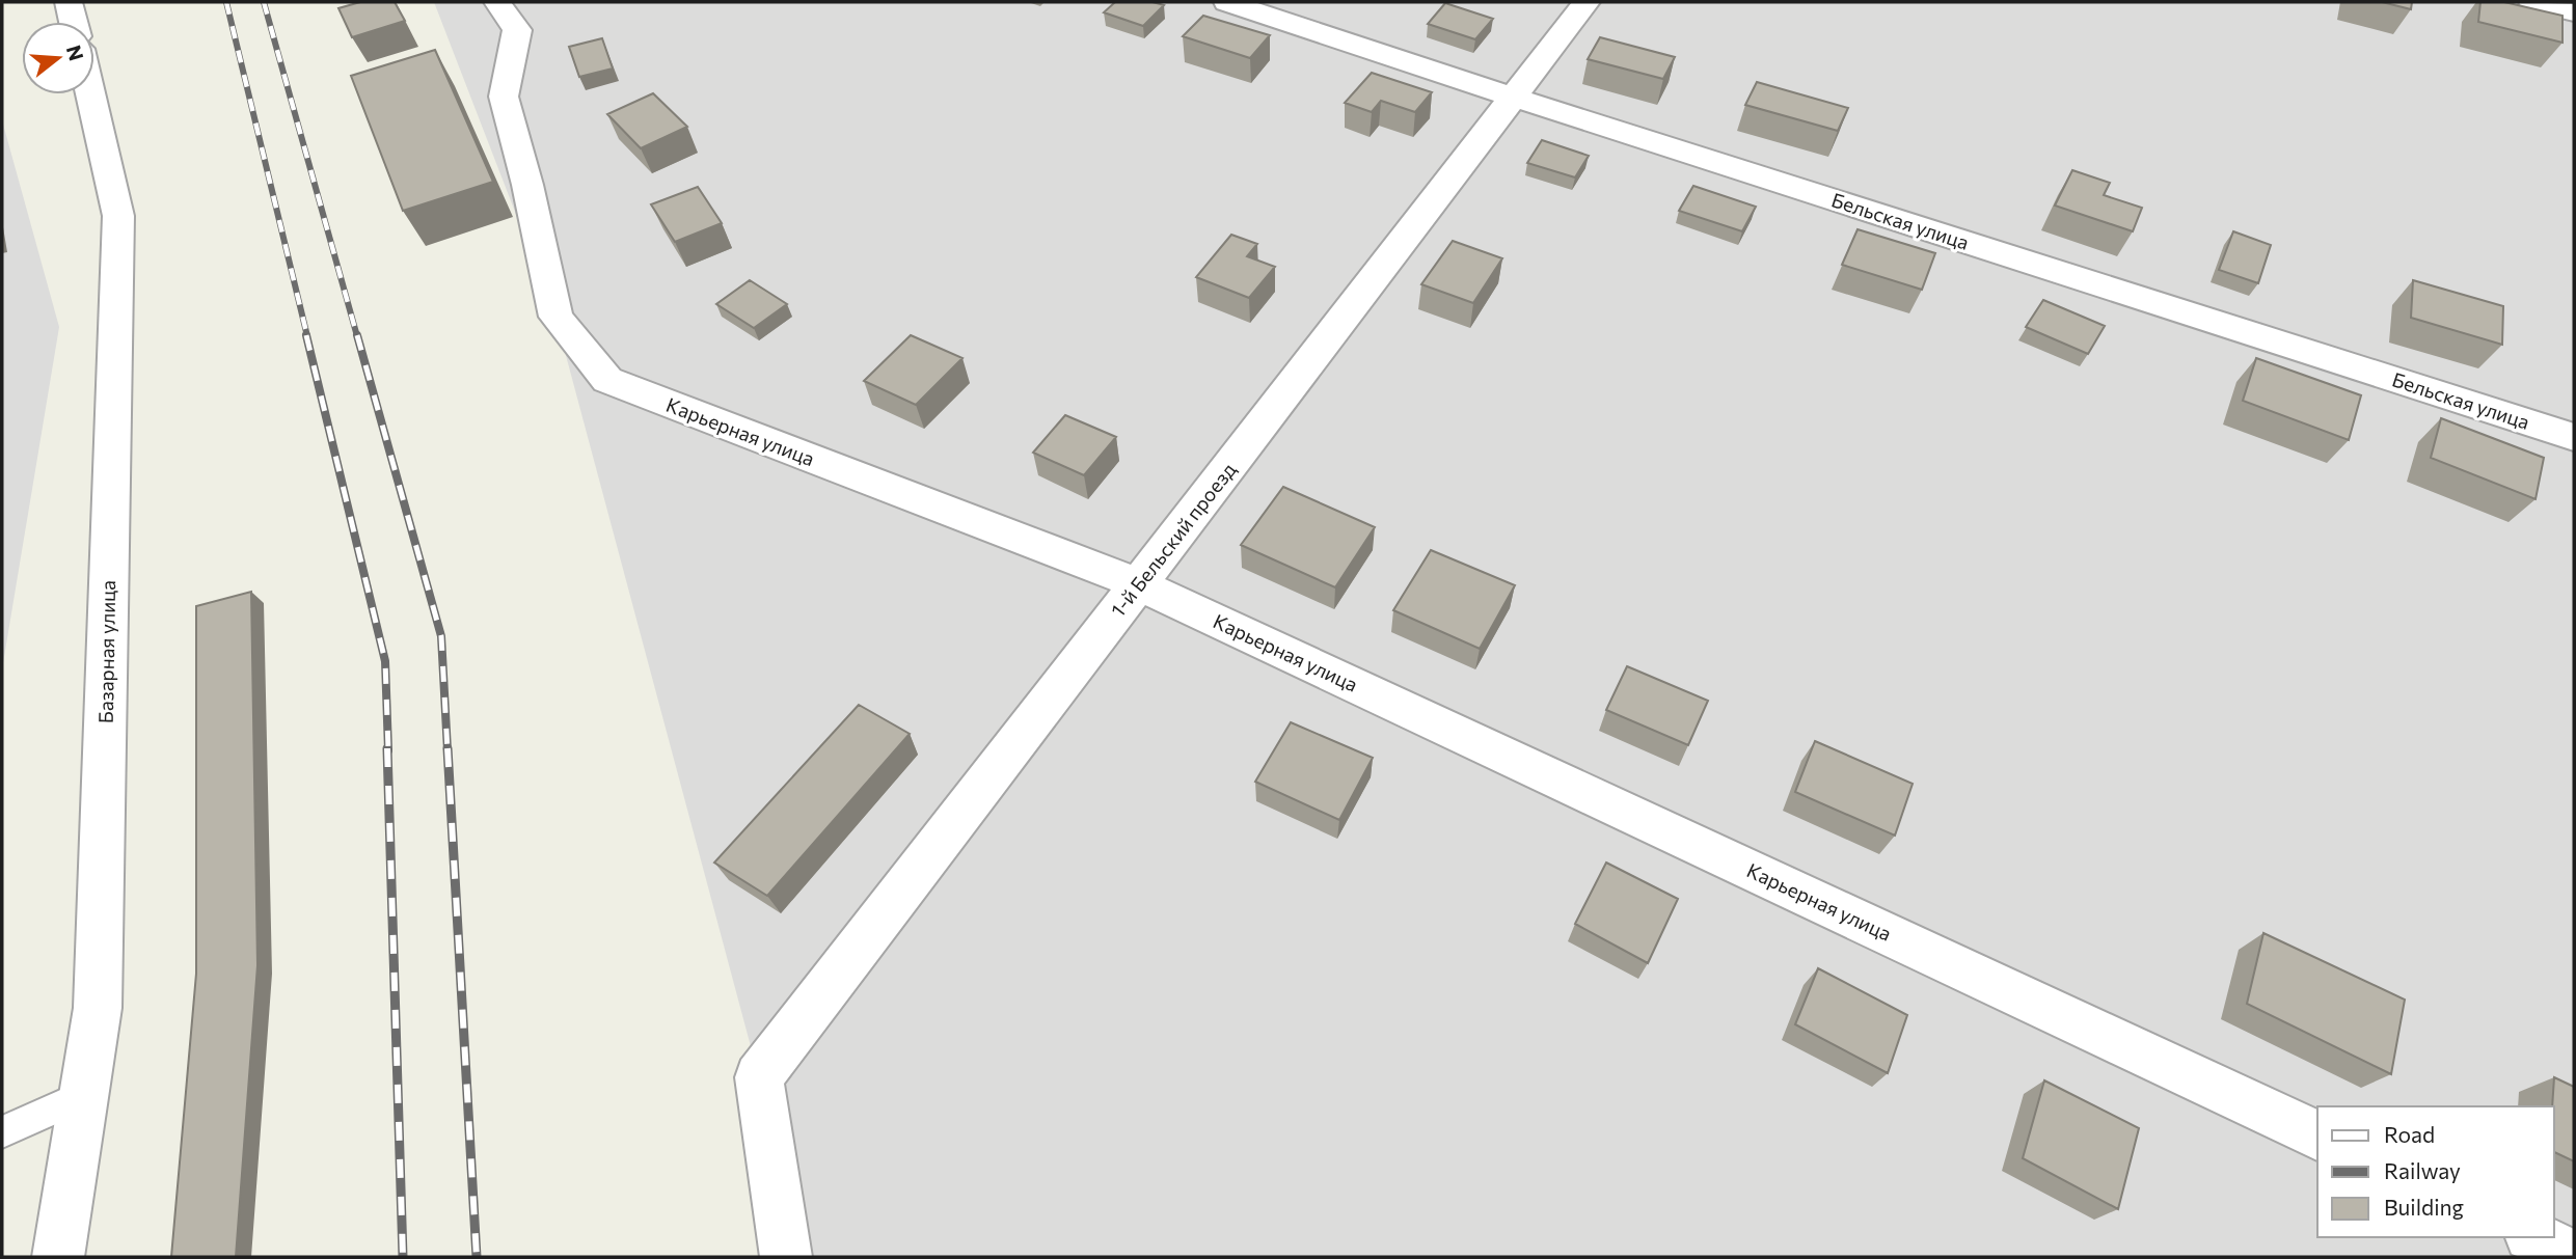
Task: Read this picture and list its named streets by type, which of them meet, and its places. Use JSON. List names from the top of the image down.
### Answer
{
  "streets": {
    "street": [
      "Бельская улица",
      "Карьерная улица",
      "1-й Бельский проезд",
      "Базарная улица"
    ]
  },
  "crossings": [
    ["Бельская улица", "1-й Бельский проезд"],
    ["Карьерная улица", "1-й Бельский проезд"]
  ],
  "legend": ["Road", "Railway", "Building"],
  "north": "right"
}
